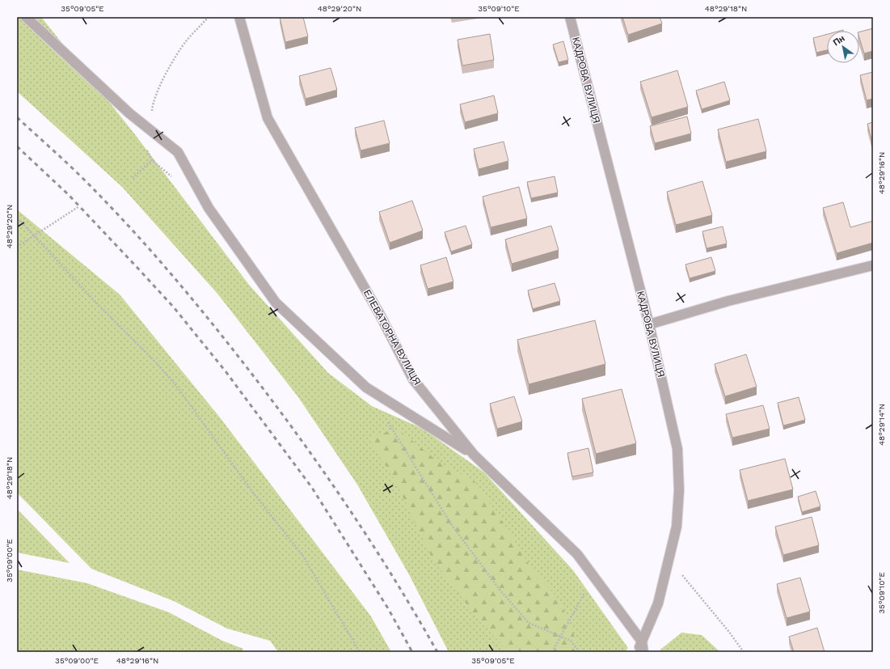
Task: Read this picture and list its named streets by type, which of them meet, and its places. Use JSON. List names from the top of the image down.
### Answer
{
  "streets": {
    "street": ["КАДРОВА ВУЛИЦЯ", "ЕЛЕВАТОРНА ВУЛИЦЯ"]
  },
  "crossings": [
    ["КАДРОВА ВУЛИЦЯ", "ЕЛЕВАТОРНА ВУЛИЦЯ"]
  ],
  "north": "top left",
  "coordinates": [
    "35°09'05\"E",
    "48°29'20\"N",
    "35°09'10\"E",
    "48°29'18\"N",
    "48°29'16\"N",
    "48°29'14\"N",
    "35°09'00\"E"
  ]
}
